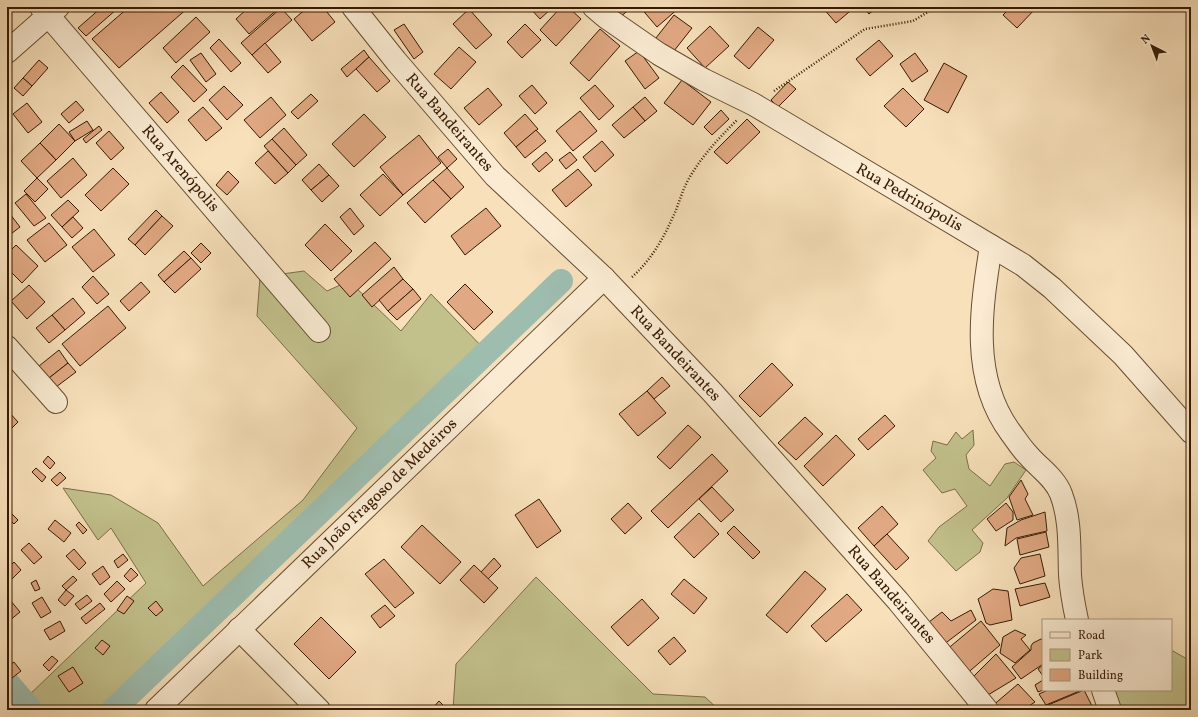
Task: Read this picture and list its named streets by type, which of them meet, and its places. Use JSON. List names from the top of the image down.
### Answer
{
  "streets": {
    "street": [
      "Rua Bandeirantes",
      "Rua Arenópolis",
      "Rua Pedrinópolis",
      "Rua João Fragoso de Medeiros"
    ]
  },
  "crossings": [
    ["Rua Bandeirantes", "Rua João Fragoso de Medeiros"]
  ],
  "legend": ["Road", "Park", "Building"],
  "north": "top left"
}
